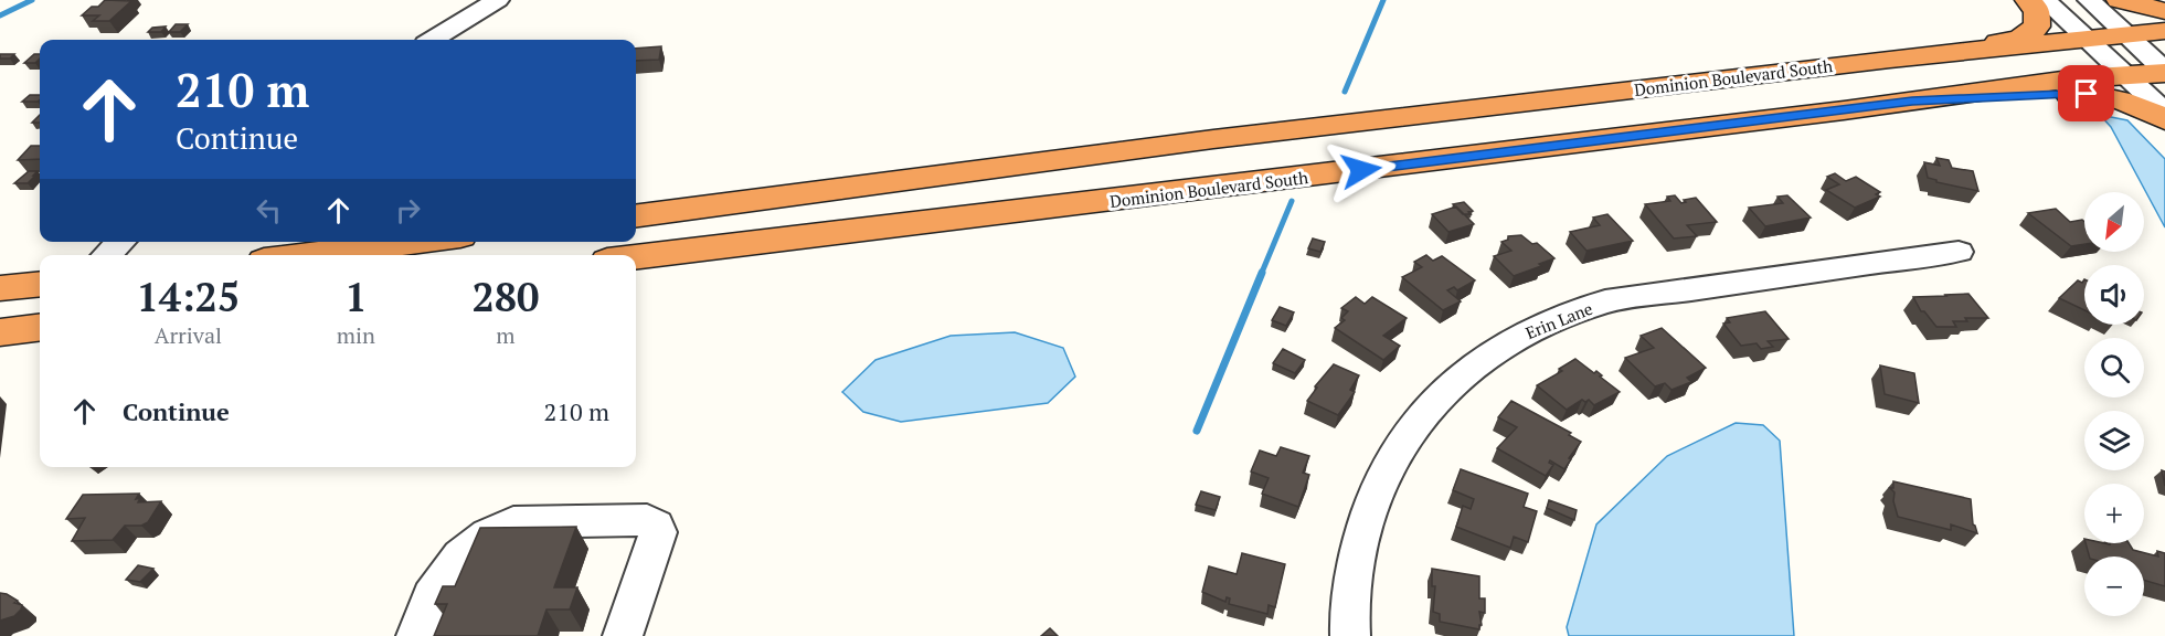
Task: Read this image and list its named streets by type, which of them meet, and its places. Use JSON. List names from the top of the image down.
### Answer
{
  "streets": {
    "highway": ["Dominion Boulevard South"],
    "street": ["Erin Lane"]
  },
  "north": "bottom left",
  "page": {
    "turn": ["210 m", "Continue"],
    "map_buttons": ["+", "−"],
    "eta": [
      "14:25",
      "Arrival",
      "1",
      "min",
      "280",
      "m"
    ],
    "list": [
      {
        "name": "Continue",
        "value": "210 m"
      }
    ]
  }
}
